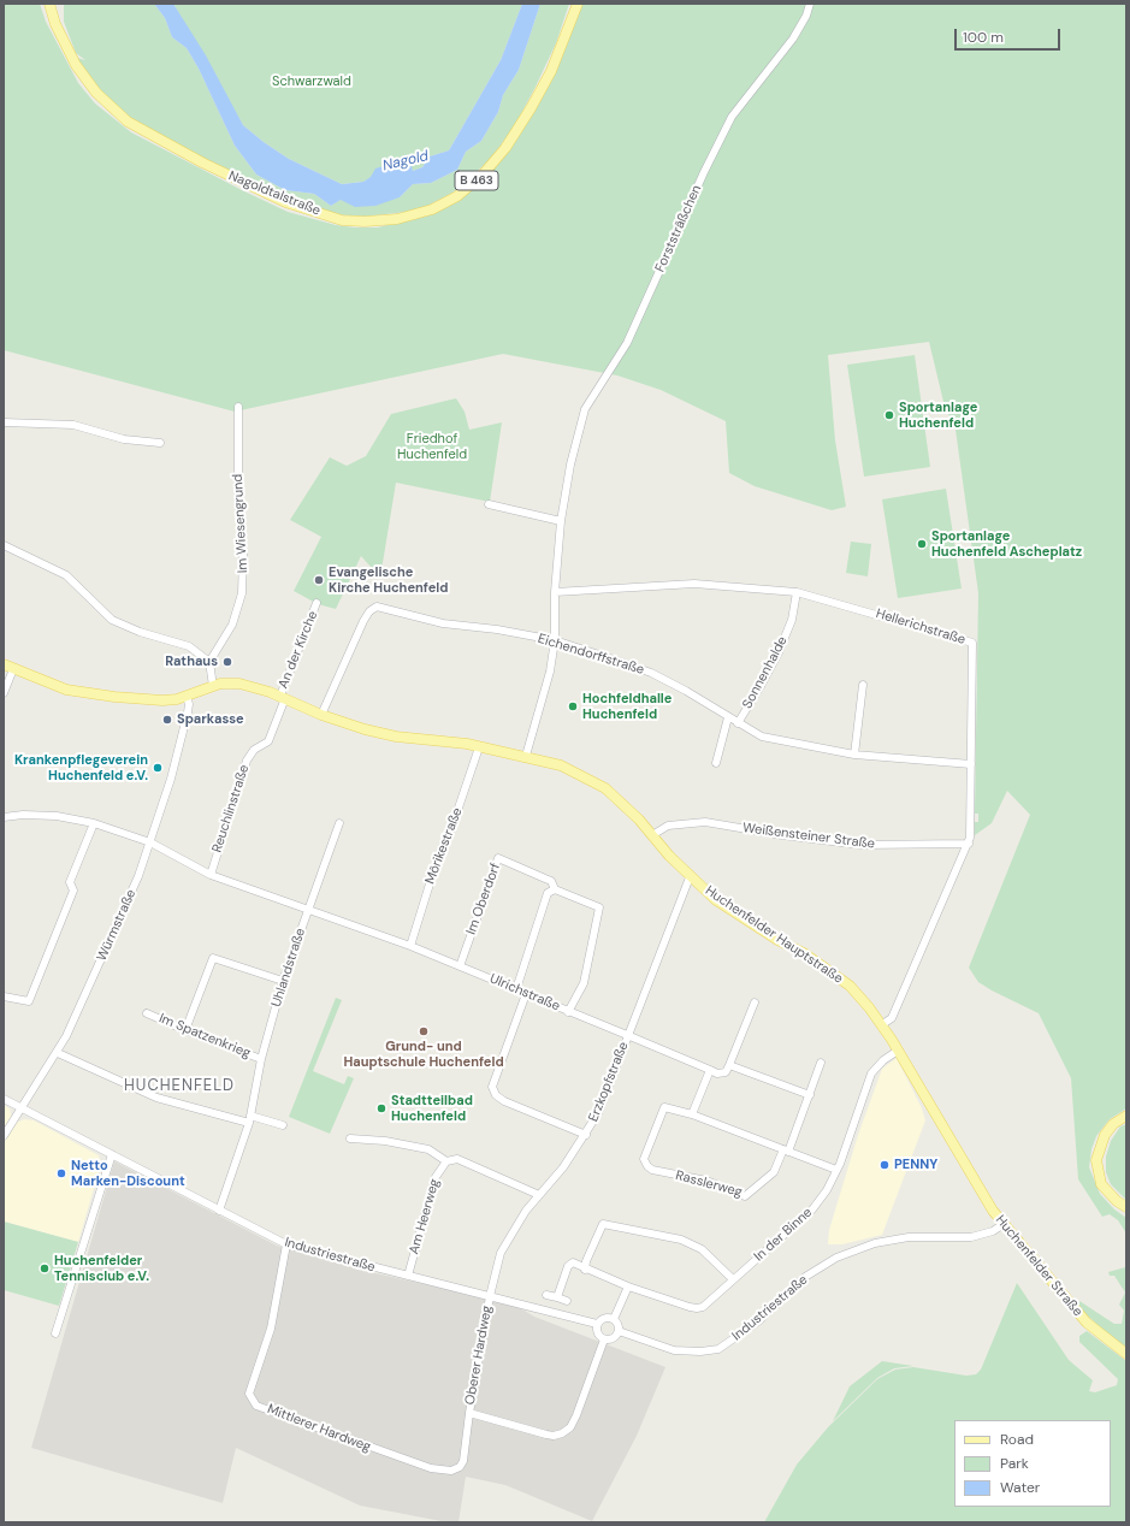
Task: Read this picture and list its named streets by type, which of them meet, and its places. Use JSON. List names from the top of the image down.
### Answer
{
  "streets": {
    "main road": [
      "B 463",
      "Nagoldtalstraße",
      "Huchenfelder Hauptstraße",
      "Huchenfelder Straße"
    ],
    "street": [
      "Forststräßchen",
      "Im Wiesengrund",
      "Hellerichstraße",
      "An der Kirche",
      "Eichendorffstraße",
      "Sonnenhalde",
      "Reuchlinstraße",
      "Weißensteiner Straße",
      "Mörikestraße",
      "Im Oberdorf",
      "Würmstraße",
      "Uhlandstraße",
      "Ulrichstraße",
      "Im Spatzenkrieg",
      "Erzkopfstraße",
      "Rasslerweg",
      "Am Heerweg",
      "In der Binne",
      "Industriestraße",
      "Oberer Hardweg",
      "Mittlerer Hardweg"
    ]
  },
  "crossings": [
    ["Forststräßchen", "Hellerichstraße"],
    ["Forststräßchen", "Eichendorffstraße"],
    ["Forststräßchen", "Huchenfelder Hauptstraße"],
    ["Hellerichstraße", "Eichendorffstraße"],
    ["Hellerichstraße", "Sonnenhalde"],
    ["Hellerichstraße", "Weißensteiner Straße"],
    ["Hellerichstraße", "Huchenfelder Hauptstraße"],
    ["An der Kirche", "Reuchlinstraße"],
    ["An der Kirche", "Huchenfelder Hauptstraße"],
    ["Eichendorffstraße", "Sonnenhalde"],
    ["Eichendorffstraße", "Huchenfelder Hauptstraße"],
    ["Reuchlinstraße", "Huchenfelder Hauptstraße"],
    ["Reuchlinstraße", "Ulrichstraße"],
    ["Weißensteiner Straße", "Huchenfelder Hauptstraße"],
    ["Mörikestraße", "Huchenfelder Hauptstraße"],
    ["Mörikestraße", "Ulrichstraße"],
    ["Im Oberdorf", "Ulrichstraße"],
    ["Würmstraße", "Huchenfelder Hauptstraße"],
    ["Würmstraße", "Ulrichstraße"],
    ["Würmstraße", "Industriestraße"],
    ["Huchenfelder Hauptstraße", "Erzkopfstraße"],
    ["Huchenfelder Hauptstraße", "In der Binne"],
    ["Huchenfelder Hauptstraße", "Huchenfelder Straße"],
    ["Uhlandstraße", "Ulrichstraße"],
    ["Uhlandstraße", "Im Spatzenkrieg"],
    ["Uhlandstraße", "Industriestraße"],
    ["Ulrichstraße", "Erzkopfstraße"],
    ["Erzkopfstraße", "Industriestraße"],
    ["Erzkopfstraße", "Oberer Hardweg"],
    ["Am Heerweg", "Industriestraße"],
    ["Industriestraße", "Huchenfelder Straße"],
    ["Industriestraße", "Oberer Hardweg"],
    ["Industriestraße", "Mittlerer Hardweg"],
    ["Oberer Hardweg", "Mittlerer Hardweg"]
  ],
  "districts": ["HUCHENFELD"],
  "water": ["Nagold"],
  "parks": ["Schwarzwald", "Friedhof Huchenfeld"],
  "places": [
    "Sportanlage Huchenfeld",
    "Sportanlage Huchenfeld Ascheplatz",
    "Evangelische Kirche Huchenfeld",
    "Rathaus",
    "Hochfeldhalle Huchenfeld",
    "Sparkasse",
    "Krankenpflegeverein Huchenfeld e.V.",
    "Grund- und Hauptschule Huchenfeld",
    "Stadtteilbad Huchenfeld",
    "PENNY",
    "Netto Marken-Discount",
    "Huchenfelder Tennisclub e.V."
  ],
  "legend": ["Road", "Park", "Water"],
  "scale_bar": "100 m"
}
